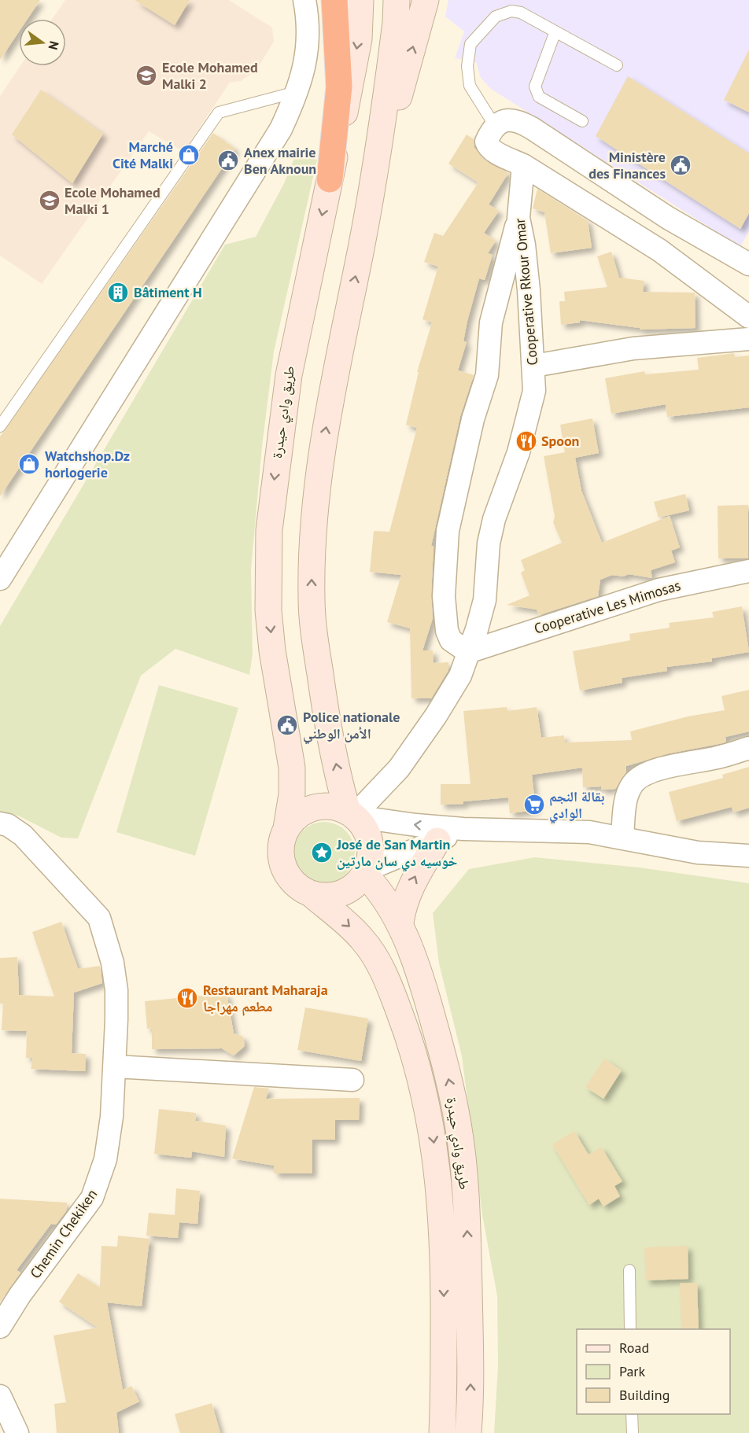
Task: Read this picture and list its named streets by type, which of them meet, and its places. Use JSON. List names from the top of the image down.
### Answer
{
  "streets": {
    "main road": ["طريق وادي حيدرة"],
    "street": ["Cooperative Rkour Omar", "Cooperative Les Mimosas", "Chemin Chekiken"]
  },
  "crossings": [
    ["Cooperative Rkour Omar", "طريق وادي حيدرة"],
    ["Cooperative Rkour Omar", "Cooperative Les Mimosas"]
  ],
  "places": {
    "school or university": ["Ecole Mohamed Malki 2", "Ecole Mohamed Malki 1"],
    "shop": ["Marché Cité Malki", "Watchshop.Dz horlogerie"],
    "public building": ["Anex mairie Ben Aknoun", "Ministère des Finances", "Police nationale الأمن الوطني"],
    "building": ["Bâtiment H"],
    "restaurant": ["Spoon", "Restaurant Maharaja مطعم مهراجا"],
    "supermarket": ["بقالة النجم الوادي"],
    "place": ["José de San Martin خوسيه دي سان مارتين"]
  },
  "legend": ["Road", "Park", "Building"],
  "north": "right"
}
